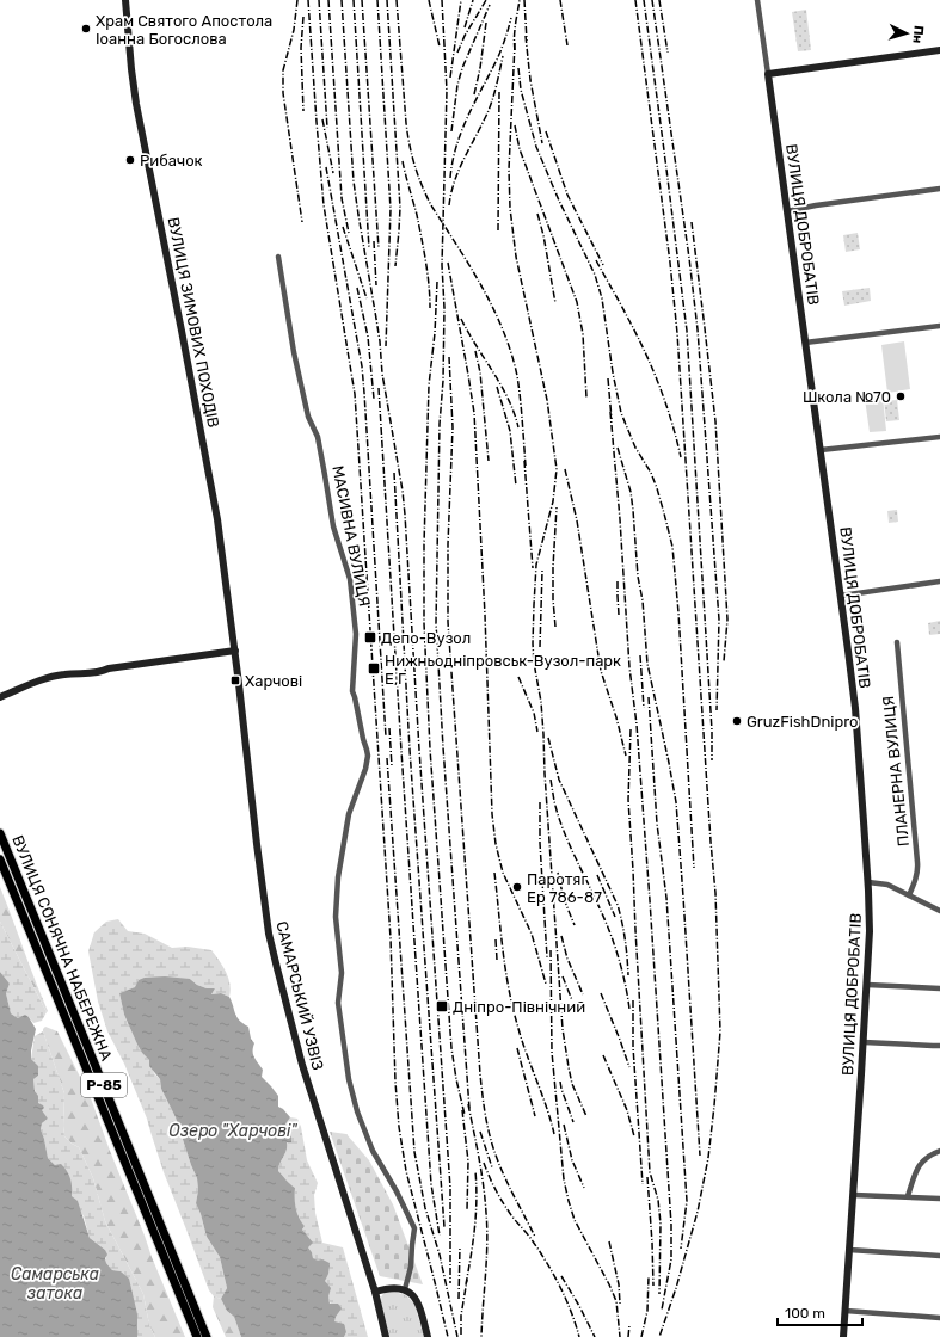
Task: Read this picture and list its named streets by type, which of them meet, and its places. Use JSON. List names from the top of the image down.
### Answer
{
  "streets": {
    "main road": ["ВУЛИЦЯ СОНЯЧНА НАБЕРЕЖНА", "Р-85"],
    "street": [
      "ВУЛИЦЯ ДОБРОБАТІВ",
      "ВУЛИЦЯ ЗИМОВИХ ПОХОДІВ",
      "МАСИВНА ВУЛИЦЯ",
      "ПЛАНЕРНА ВУЛИЦЯ",
      "САМАРСЬКИЙ УЗВІЗ"
    ]
  },
  "crossings": [
    ["ВУЛИЦЯ ЗИМОВИХ ПОХОДІВ", "САМАРСЬКИЙ УЗВІЗ"]
  ],
  "water": ["Озеро \"Харчові\"", "Самарська затока"],
  "places": {
    "other": [
      "Храм Святого Апостола Іоанна Богослова",
      "Рибачок",
      "Школа №70",
      "GruzFishDnipro",
      "Паротяг Ер 786-87"
    ],
    "transit": [
      "Депо-Вузол",
      "Нижньодніпровськ-Вузол-парк Е,Г",
      "Харчові",
      "Дніпро-Північний"
    ]
  },
  "scale_bar": "100 m",
  "north": "right"
}
